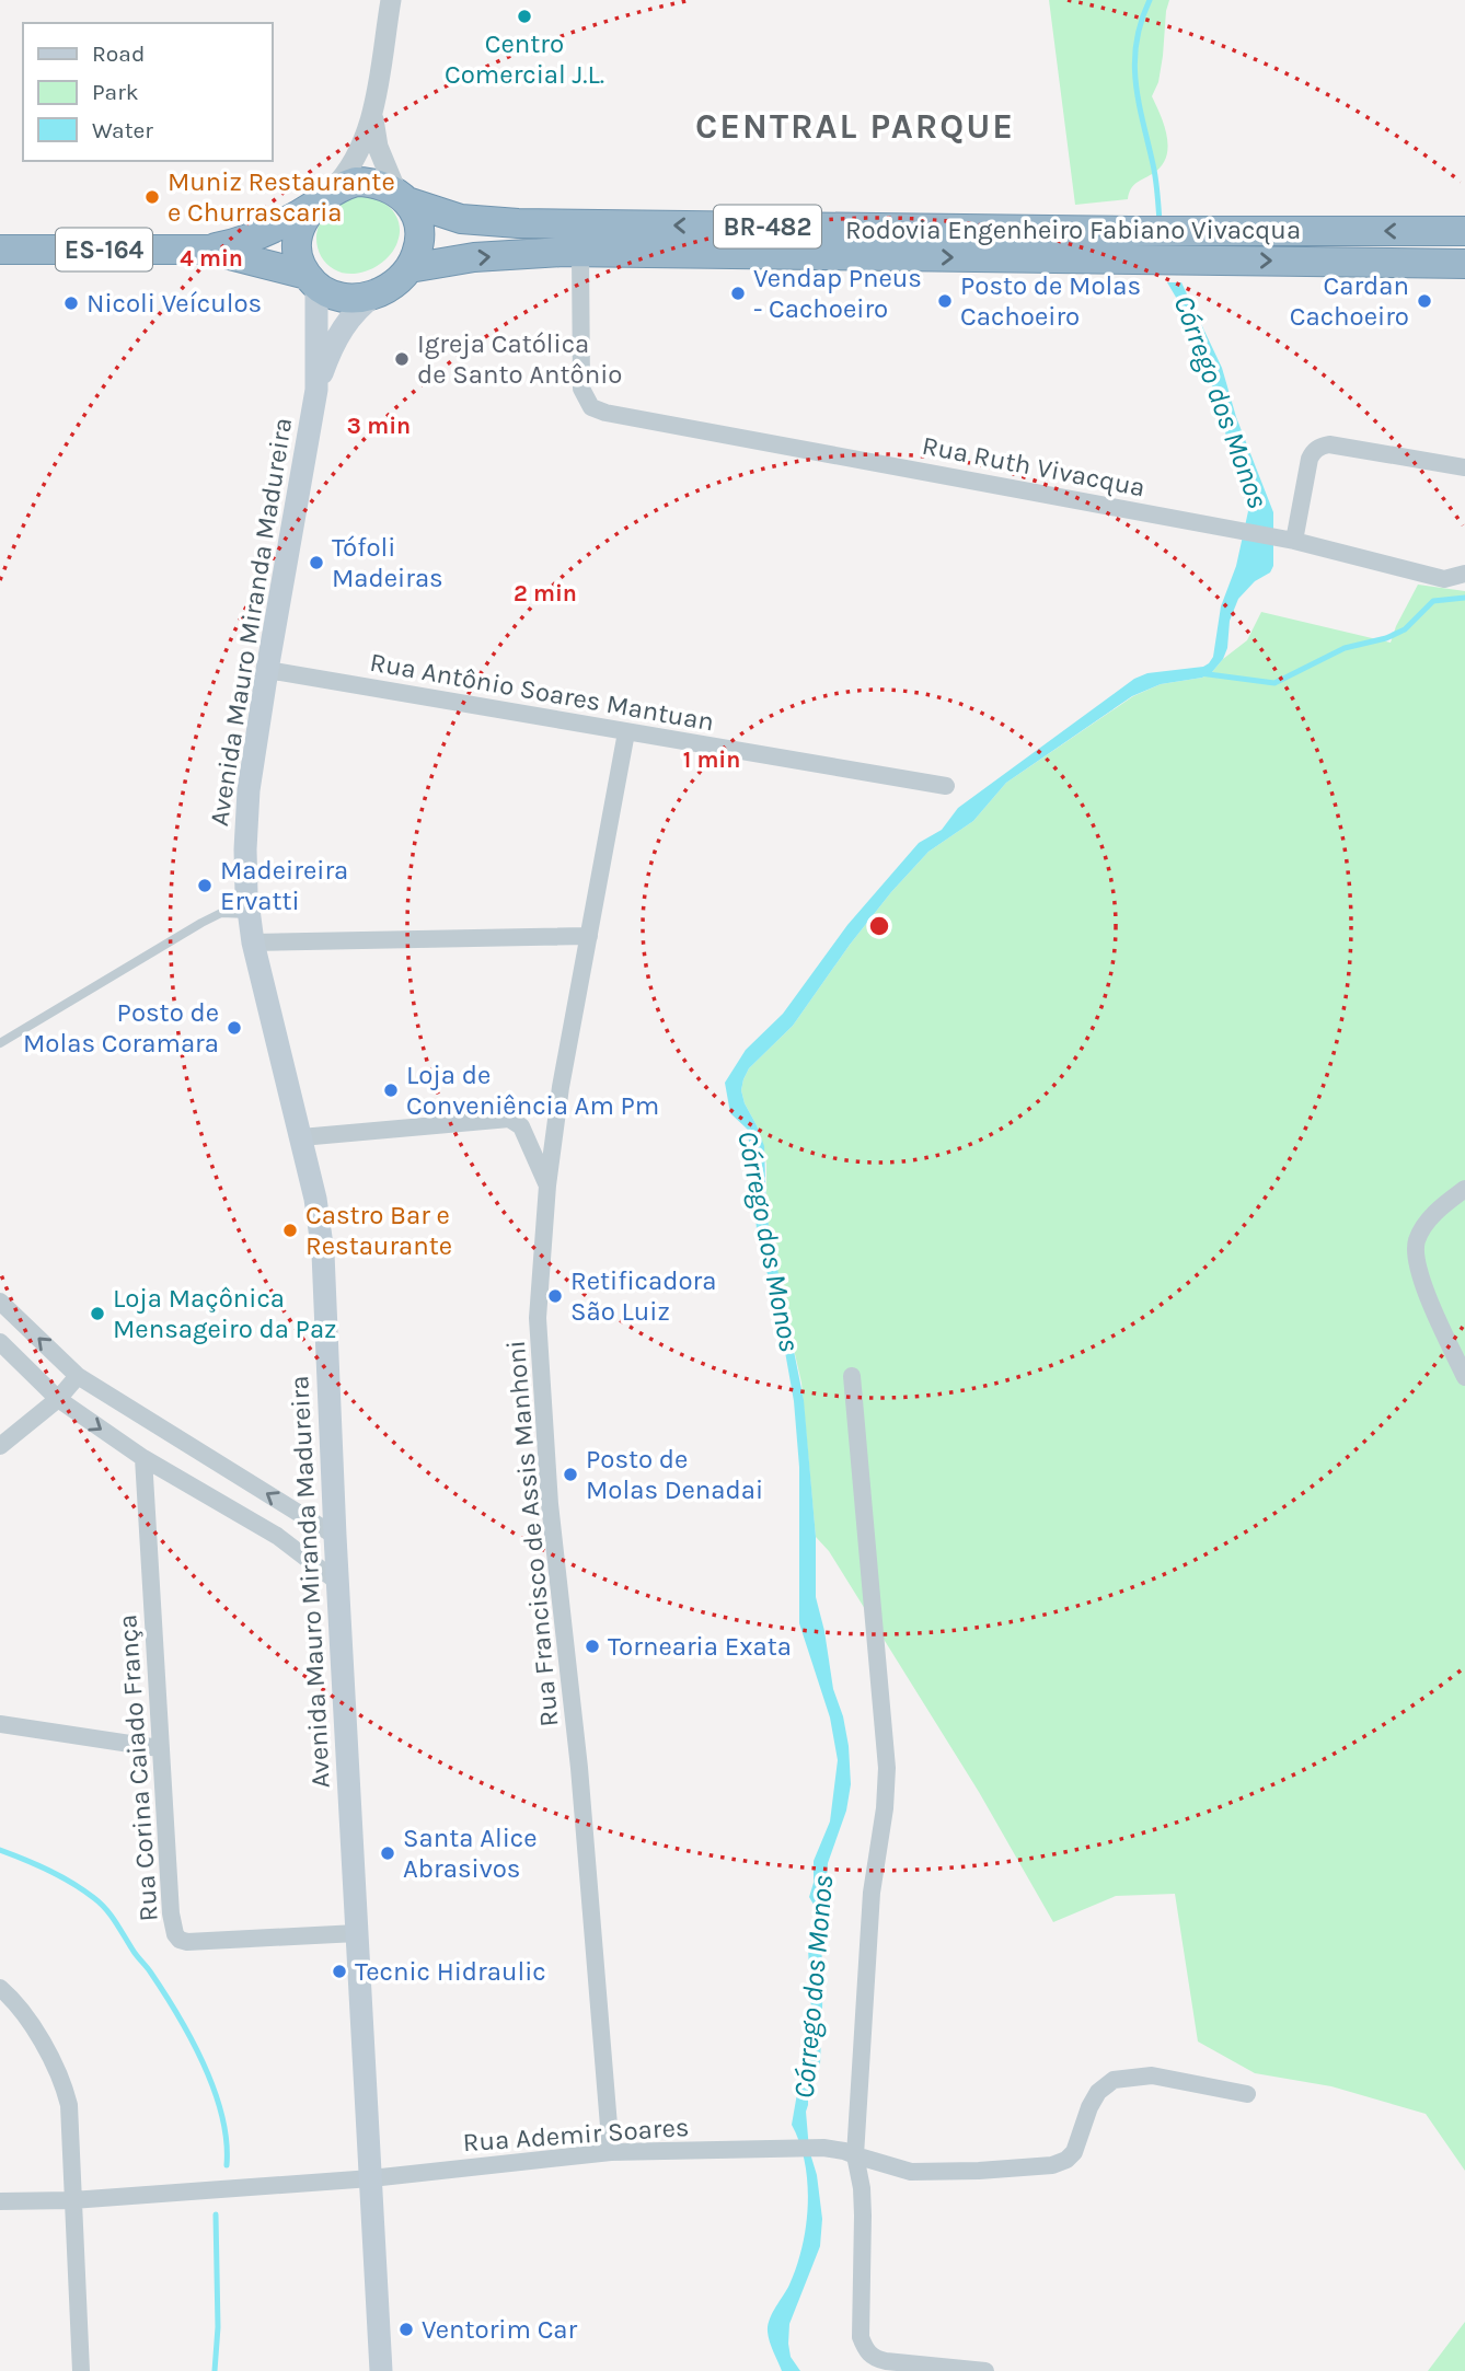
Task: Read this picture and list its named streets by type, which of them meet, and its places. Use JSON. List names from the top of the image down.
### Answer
{
  "streets": {
    "highway": ["BR-482", "Rodovia Engenheiro Fabiano Vivacqua", "ES-164"],
    "main road": ["Avenida Mauro Miranda Madureira"],
    "street": [
      "Rua Ruth Vivacqua",
      "Rua Antônio Soares Mantuan",
      "Rua Francisco de Assis Manhoni",
      "Rua Corina Caiado França",
      "Rua Ademir Soares"
    ]
  },
  "crossings": [
    ["Rodovia Engenheiro Fabiano Vivacqua", "Rua Ruth Vivacqua"],
    ["Avenida Mauro Miranda Madureira", "Rua Antônio Soares Mantuan"],
    ["Avenida Mauro Miranda Madureira", "Rua Corina Caiado França"],
    ["Avenida Mauro Miranda Madureira", "Rua Ademir Soares"],
    ["Rua Antônio Soares Mantuan", "Rua Francisco de Assis Manhoni"],
    ["Rua Francisco de Assis Manhoni", "Rua Ademir Soares"]
  ],
  "districts": ["CENTRAL PARQUE"],
  "water": ["Córrego dos Monos"],
  "places": [
    "Centro Comercial J.L.",
    "Muniz Restaurante e Churrascaria",
    "Vendap Pneus - Cachoeiro",
    "Posto de Molas Cachoeiro",
    "Cardan Cachoeiro",
    "Nicoli Veículos",
    "Igreja Católica de Santo Antônio",
    "Tófoli Madeiras",
    "Madeireira Ervatti",
    "Posto de Molas Coramara",
    "Loja de Conveniência Am Pm",
    "Castro Bar e Restaurante",
    "Retificadora São Luiz",
    "Loja Maçônica Mensageiro da Paz",
    "Posto de Molas Denadai",
    "Tornearia Exata",
    "Santa Alice Abrasivos",
    "Tecnic Hidraulic",
    "Ventorim Car"
  ],
  "legend": ["Road", "Park", "Water"],
  "rings": [
    "4 min",
    "3 min",
    "2 min",
    "1 min"
  ]
}
